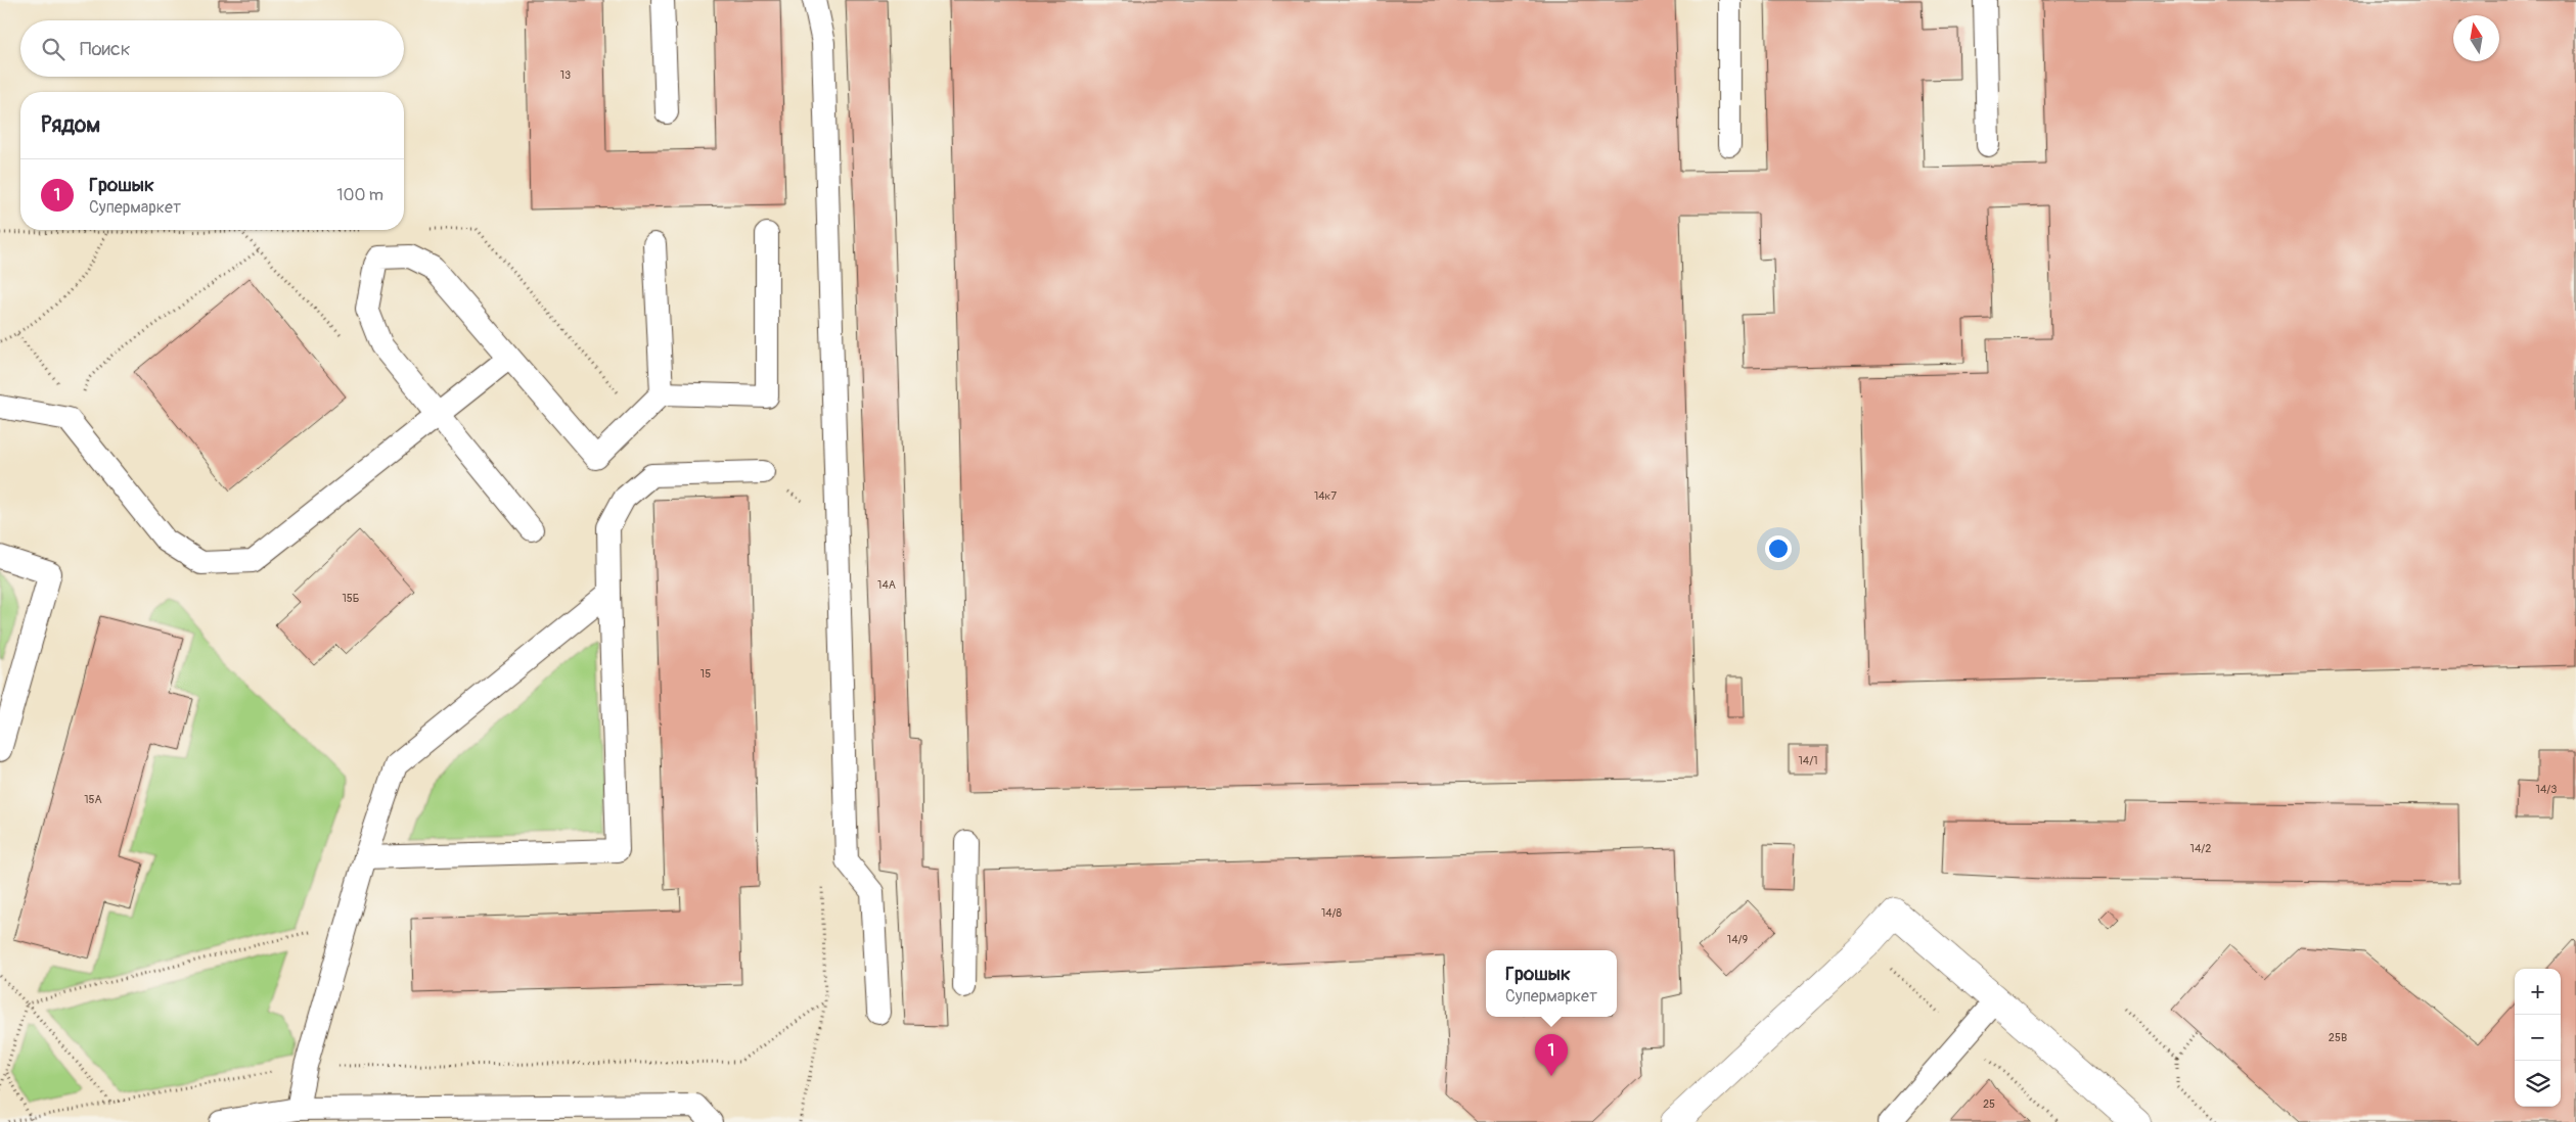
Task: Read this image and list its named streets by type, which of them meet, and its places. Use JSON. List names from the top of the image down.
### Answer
{
  "house_numbers": [
    "13",
    "14к7",
    "14А",
    "15Б",
    "15",
    "14/1",
    "14/3",
    "15А",
    "14/2",
    "14/8",
    "14/9",
    "25В",
    "25"
  ],
  "north": "top",
  "page": {
    "search": "Поиск",
    "heading": "Рядом",
    "list": [
      {
        "mark": "1",
        "name": "Грошык",
        "note": "Супермаркет",
        "value": "100 m"
      }
    ],
    "popup": ["Грошык", "Супермаркет"],
    "map_buttons": ["+", "−"],
    "pins": "1"
  }
}
